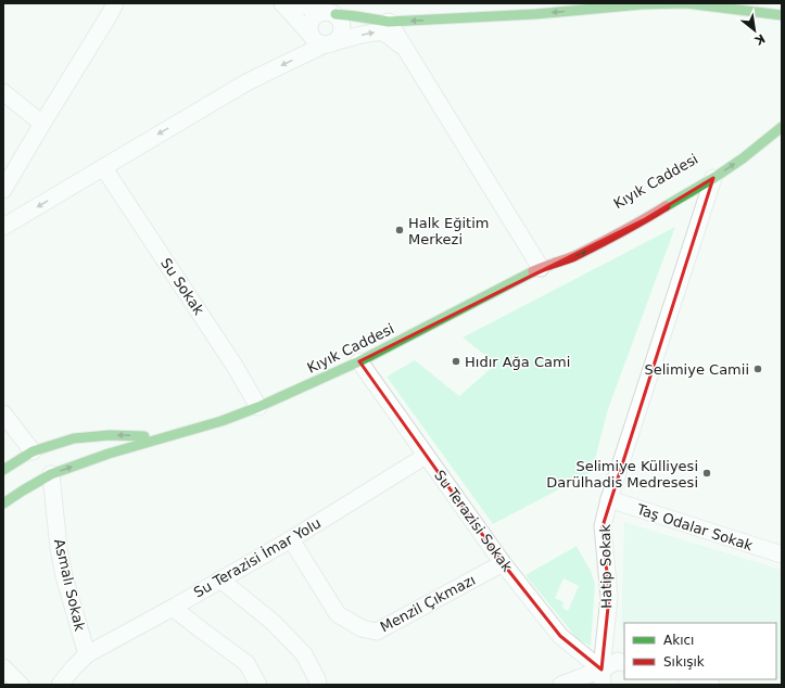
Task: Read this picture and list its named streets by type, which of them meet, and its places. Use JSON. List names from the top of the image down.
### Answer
{
  "streets": {
    "main road": ["Kıyık Caddesi"],
    "street": [
      "Su Sokak",
      "Su Terazisi Sokak",
      "Taş Odalar Sokak",
      "Su Terazisi İmar Yolu",
      "Hatip Sokak",
      "Asmalı Sokak",
      "Menzil Çıkmazı"
    ]
  },
  "crossings": [
    ["Kıyık Caddesi", "Su Sokak"],
    ["Kıyık Caddesi", "Su Terazisi Sokak"],
    ["Kıyık Caddesi", "Hatip Sokak"],
    ["Kıyık Caddesi", "Asmalı Sokak"],
    ["Su Terazisi Sokak", "Su Terazisi İmar Yolu"],
    ["Su Terazisi Sokak", "Hatip Sokak"],
    ["Su Terazisi Sokak", "Menzil Çıkmazı"],
    ["Taş Odalar Sokak", "Hatip Sokak"],
    ["Su Terazisi İmar Yolu", "Asmalı Sokak"],
    ["Su Terazisi İmar Yolu", "Menzil Çıkmazı"]
  ],
  "places": [
    "Halk Eğitim Merkezi",
    "Hıdır Ağa Cami",
    "Selimiye Camii",
    "Selimiye Külliyesi Darülhadis Medresesi"
  ],
  "legend": ["Akıcı", "Sıkışık"],
  "north": "bottom right"
}
